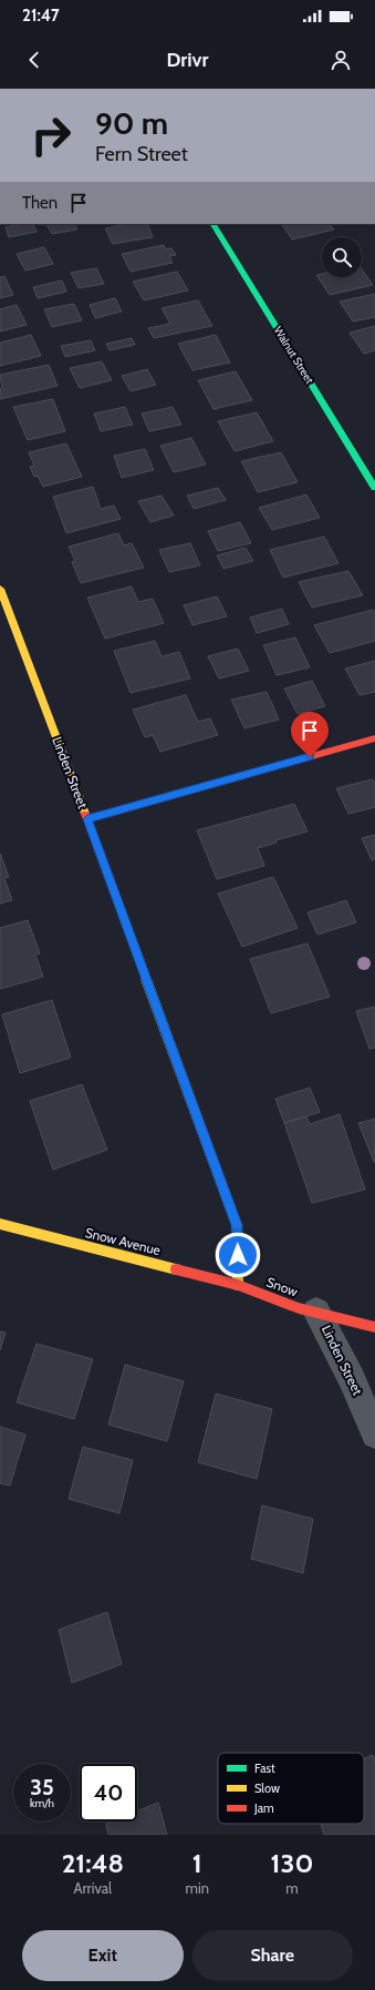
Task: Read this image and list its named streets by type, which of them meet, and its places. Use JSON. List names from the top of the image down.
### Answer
{
  "streets": {
    "street": [
      "Walnut Street",
      "Linden Street",
      "Snow Avenue",
      "Snow"
    ]
  },
  "crossings": [
    ["Linden Street", "Snow Avenue"],
    ["Linden Street", "Snow"],
    ["Snow Avenue", "Snow"]
  ],
  "legend": ["Fast", "Slow", "Jam"],
  "page": {
    "status": "21:47",
    "header": "Drivr",
    "turn": ["90 m", "Fern Street"],
    "then": "Then",
    "speed": "35 km/h",
    "limit": "40",
    "eta": [
      "21:48",
      "Arrival",
      "1",
      "min",
      "130",
      "m"
    ],
    "buttons": ["Exit", "Share"]
  }
}
